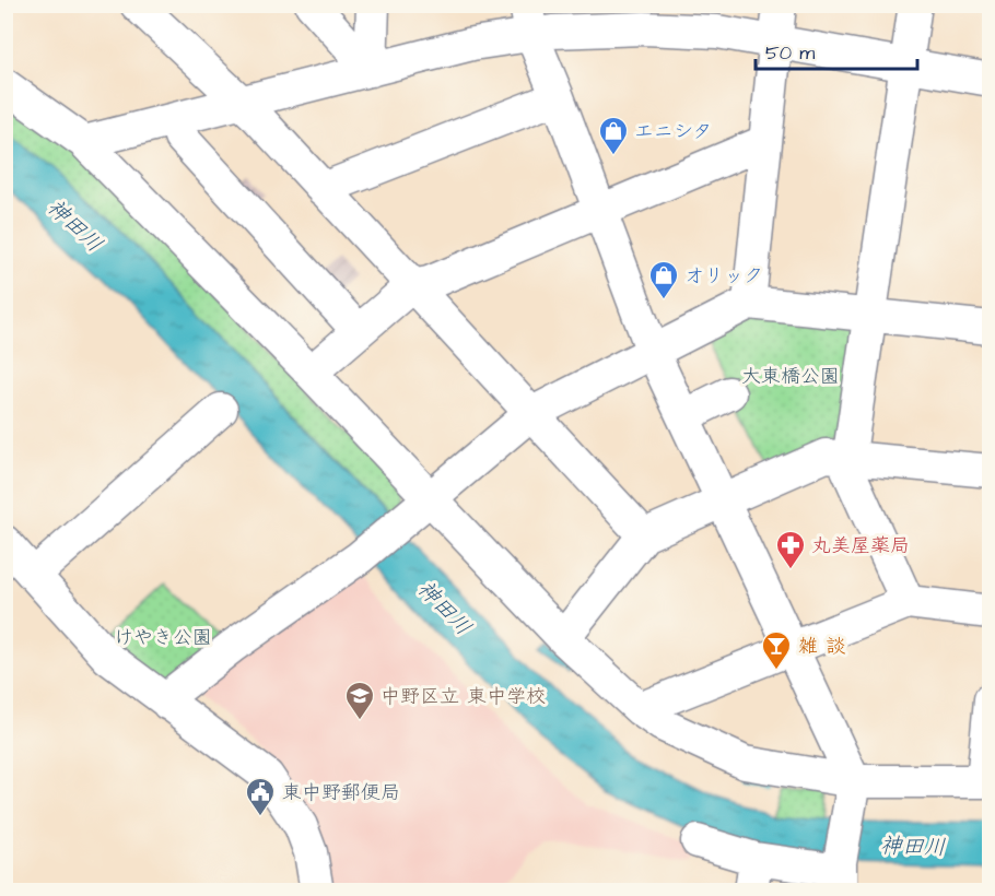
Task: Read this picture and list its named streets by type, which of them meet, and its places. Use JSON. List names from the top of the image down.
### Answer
{
  "water": ["神田川"],
  "parks": ["大東橋公園", "けやき公園"],
  "places": {
    "shop": ["エニシタ", "オリック"],
    "pharmacy": ["丸美屋薬局"],
    "bar": ["雑 談"],
    "school or university": ["中野区立 東中学校"],
    "public building": ["東中野郵便局"]
  },
  "scale_bar": "50 m"
}
